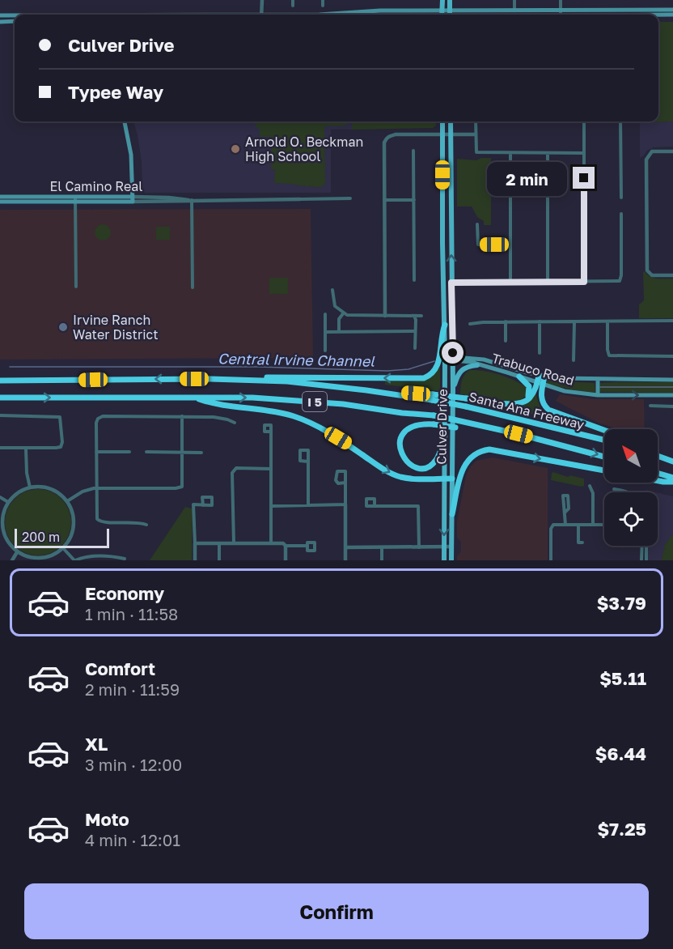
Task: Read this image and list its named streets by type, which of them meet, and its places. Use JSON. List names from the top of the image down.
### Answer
{
  "streets": {
    "highway": ["I 5", "Santa Ana Freeway"],
    "main road": ["El Camino Real", "Trabuco Road", "Culver Drive"]
  },
  "crossings": [
    ["Trabuco Road", "Culver Drive"],
    ["I 5", "Santa Ana Freeway"]
  ],
  "water": ["Central Irvine Channel"],
  "places": ["Arnold O. Beckman High School", "Irvine Ranch Water District"],
  "scale_bar": "200 m",
  "north": "top left",
  "page": {
    "banner": ["Culver Drive", "Typee Way"],
    "bubble": "2 min",
    "scale": "200 m",
    "list": [
      {
        "name": "Economy",
        "note": "1 min · 11:58",
        "value": "$3.79"
      },
      {
        "name": "Comfort",
        "note": "2 min · 11:59",
        "value": "$5.11"
      },
      {
        "name": "XL",
        "note": "3 min · 12:00",
        "value": "$6.44"
      },
      {
        "name": "Moto",
        "note": "4 min · 12:01",
        "value": "$7.25"
      }
    ],
    "buttons": "Confirm"
  }
}
